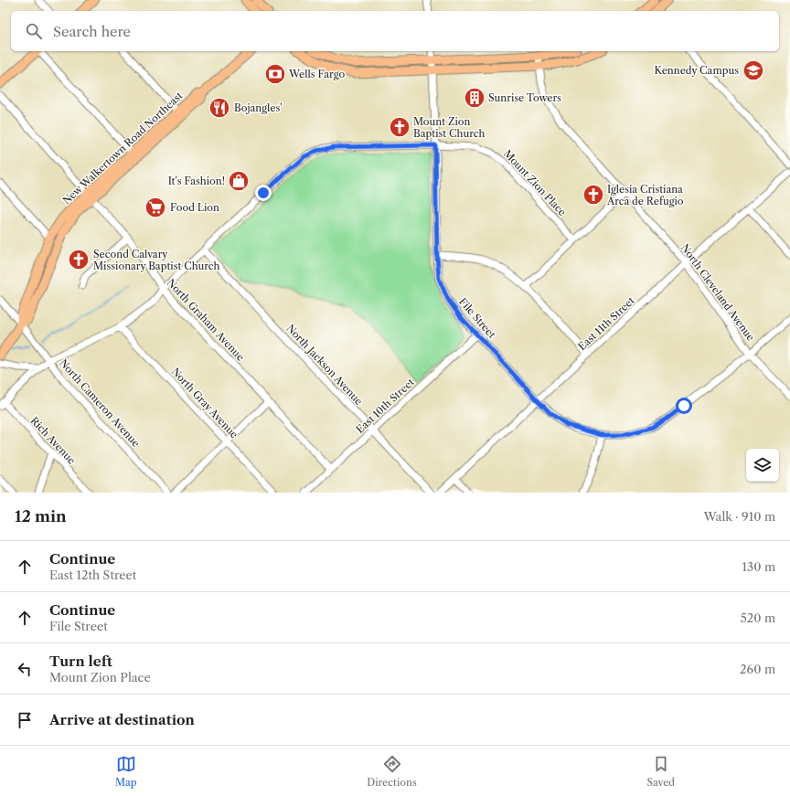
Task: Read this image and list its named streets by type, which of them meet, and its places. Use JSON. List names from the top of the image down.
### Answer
{
  "streets": {
    "main road": ["New Walkertown Road Northeast"],
    "street": [
      "Mount Zion Place",
      "North Cleveland Avenue",
      "File Street",
      "North Graham Avenue",
      "East 11th Street",
      "North Jackson Avenue",
      "North Cameron Avenue",
      "North Gray Avenue",
      "East 10th Street",
      "Rich Avenue"
    ]
  },
  "crossings": [
    ["New Walkertown Road Northeast", "North Graham Avenue"],
    ["New Walkertown Road Northeast", "North Cameron Avenue"],
    ["Mount Zion Place", "File Street"],
    ["Mount Zion Place", "North Graham Avenue"],
    ["Mount Zion Place", "North Jackson Avenue"],
    ["Mount Zion Place", "North Cameron Avenue"],
    ["Mount Zion Place", "North Gray Avenue"],
    ["Mount Zion Place", "Rich Avenue"],
    ["North Cleveland Avenue", "File Street"],
    ["North Cleveland Avenue", "East 11th Street"],
    ["File Street", "East 11th Street"],
    ["File Street", "East 10th Street"],
    ["North Graham Avenue", "East 10th Street"],
    ["North Jackson Avenue", "East 10th Street"]
  ],
  "places": {
    "school or university": ["Kennedy Campus"],
    "bank": ["Wells Fargo"],
    "building": ["Sunrise Towers"],
    "restaurant": ["Bojangles'"],
    "church": ["Mount Zion Baptist Church", "Iglesia Cristiana Arca de Refugio", "Second Calvary Missionary Baptist Church"],
    "shop": ["It's Fashion!"],
    "supermarket": ["Food Lion"]
  },
  "page": {
    "search": "Search here",
    "heading": ["12 min", "Walk · 910 m"],
    "list": [
      ["Continue", "East 12th Street", "130 m"],
      ["Continue", "File Street", "520 m"],
      ["Turn left", "Mount Zion Place", "260 m"],
      "Arrive at destination"
    ],
    "nav": ["Map", "Directions", "Saved"]
  }
}
